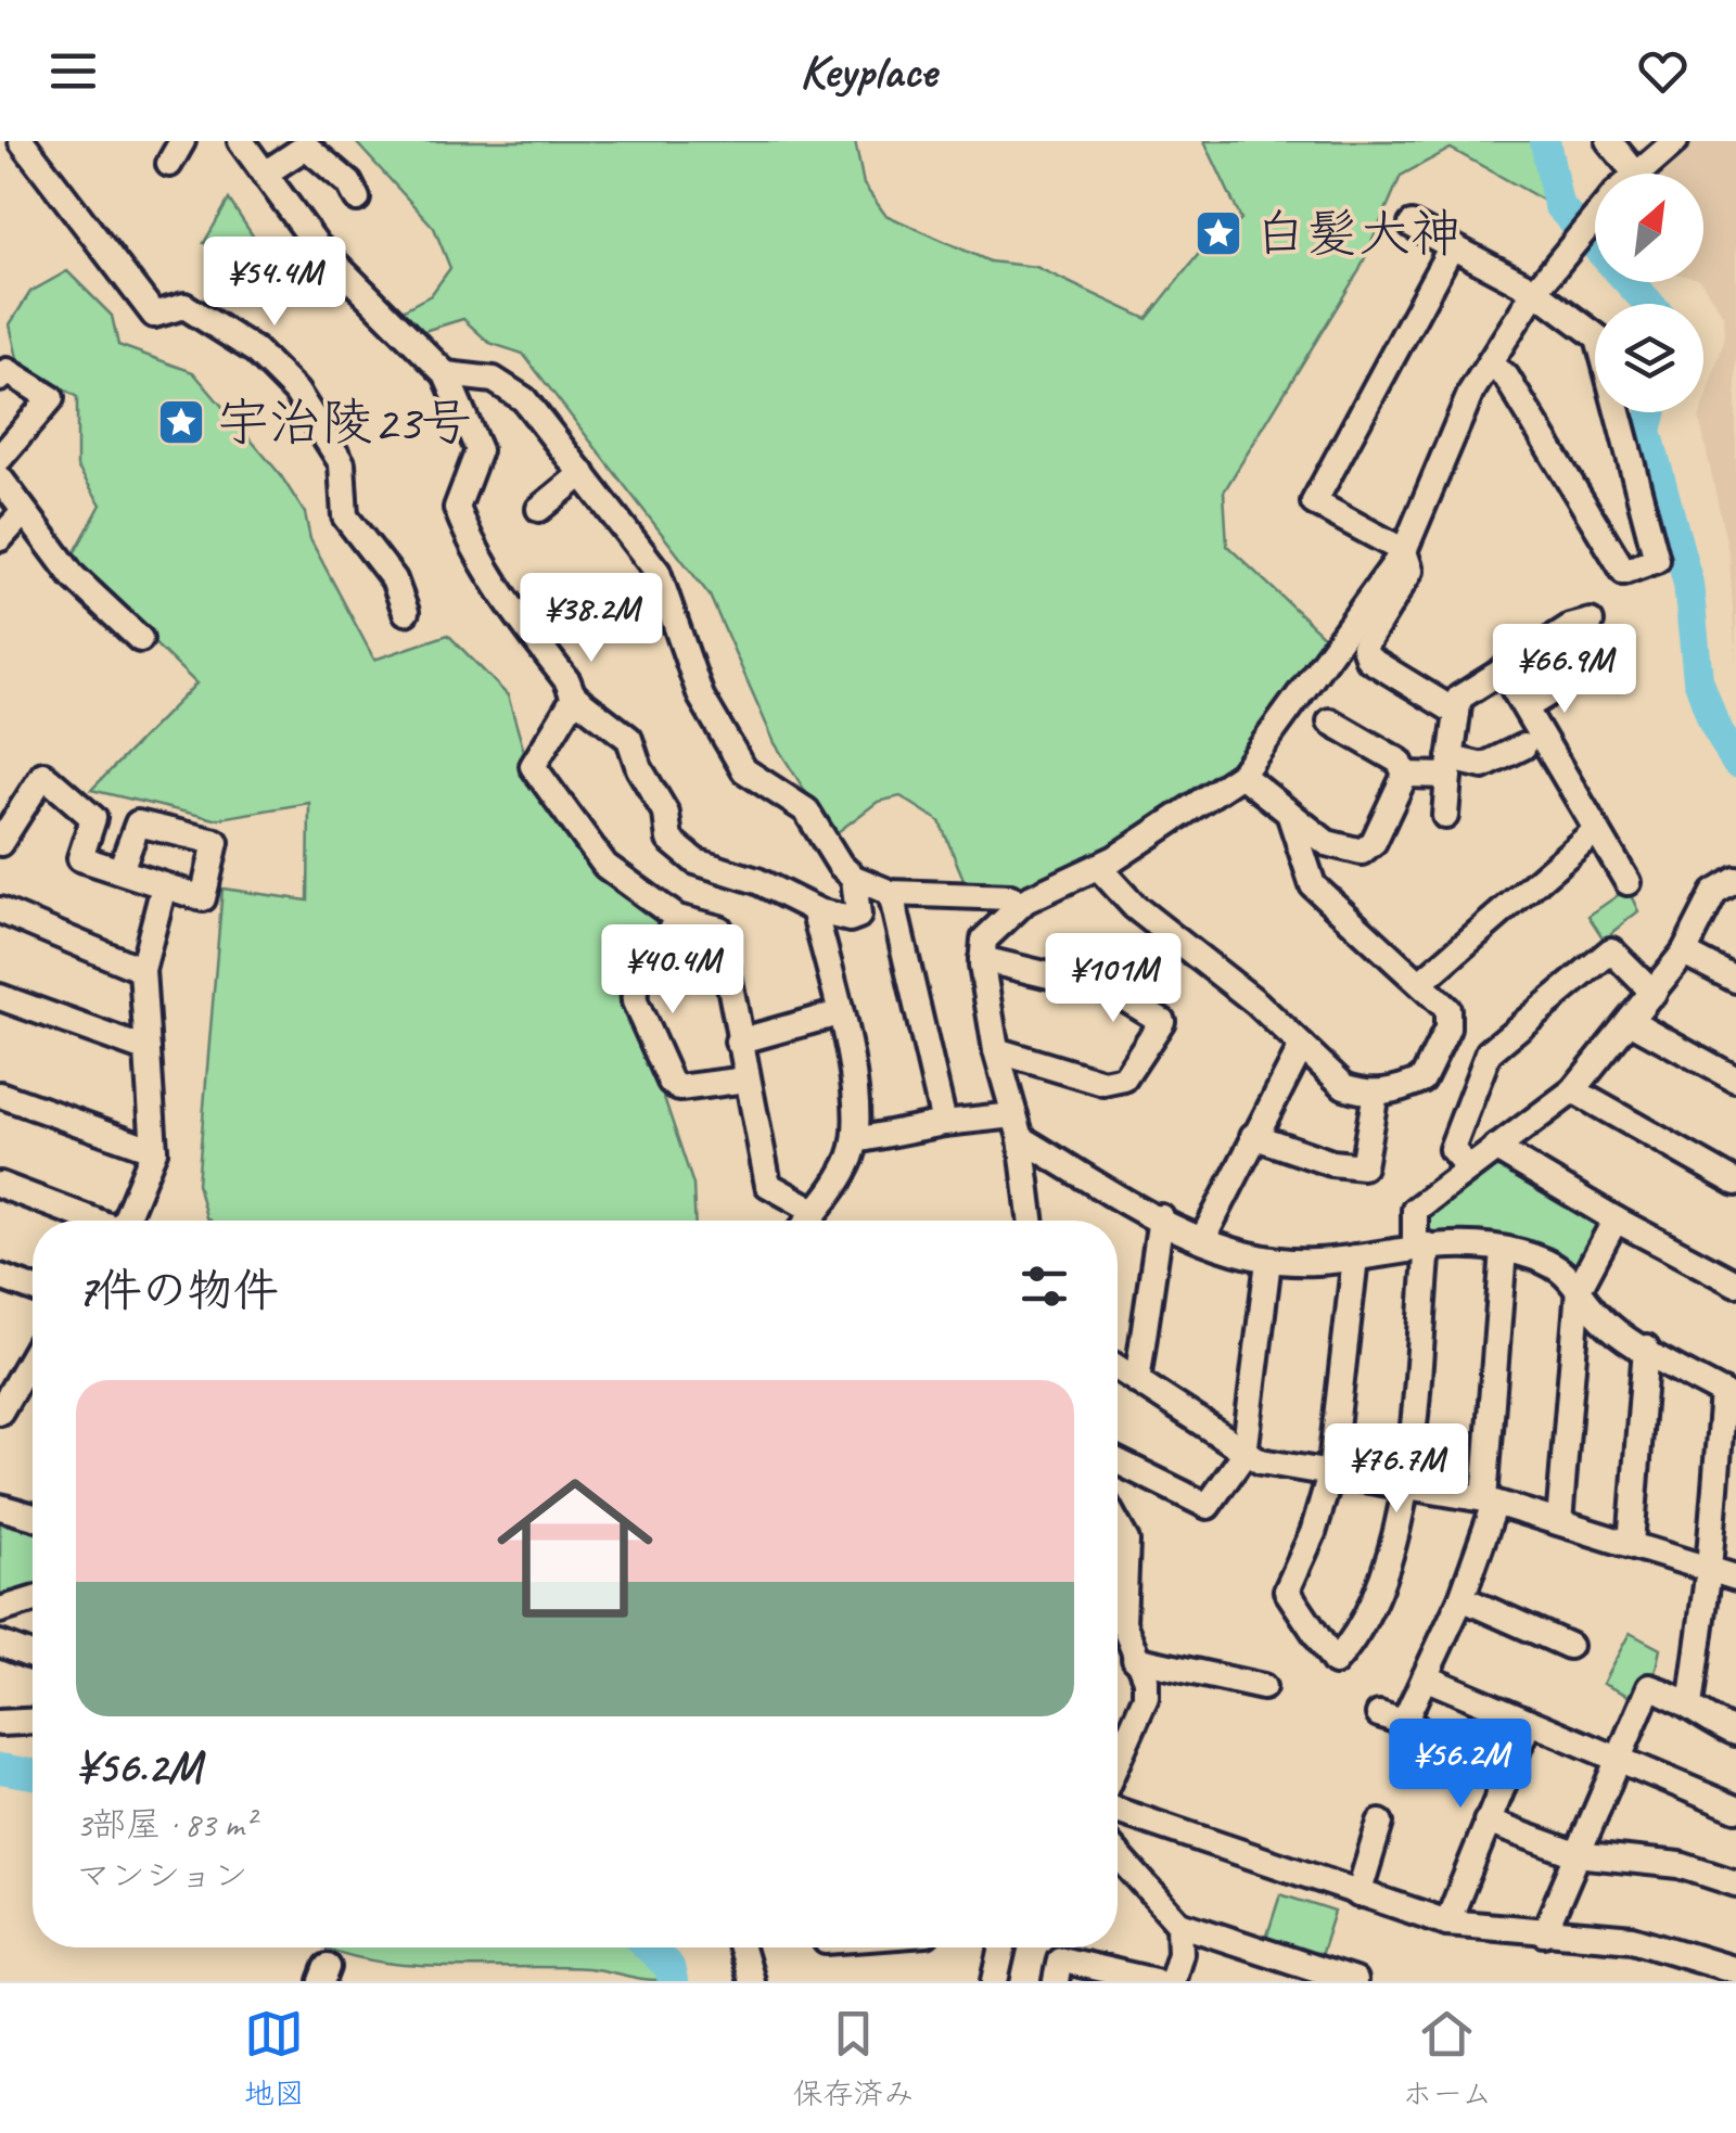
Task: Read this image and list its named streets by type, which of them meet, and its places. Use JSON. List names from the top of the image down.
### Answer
{
  "places": {
    "place": ["白髪大神", "宇治陵23号"]
  },
  "north": "top right",
  "page": {
    "header": "Keyplace",
    "price": [
      "¥54.4M",
      "¥38.2M",
      "¥66.9M",
      "¥40.4M",
      "¥101M",
      "¥76.7M",
      "¥56.2M"
    ],
    "heading": "7件の物件",
    "list": [
      {
        "name": "¥56.2M",
        "note": "3部屋 · 83 m² · マンション"
      }
    ],
    "tabs": ["地図", "保存済み", "ホーム"]
  }
}
